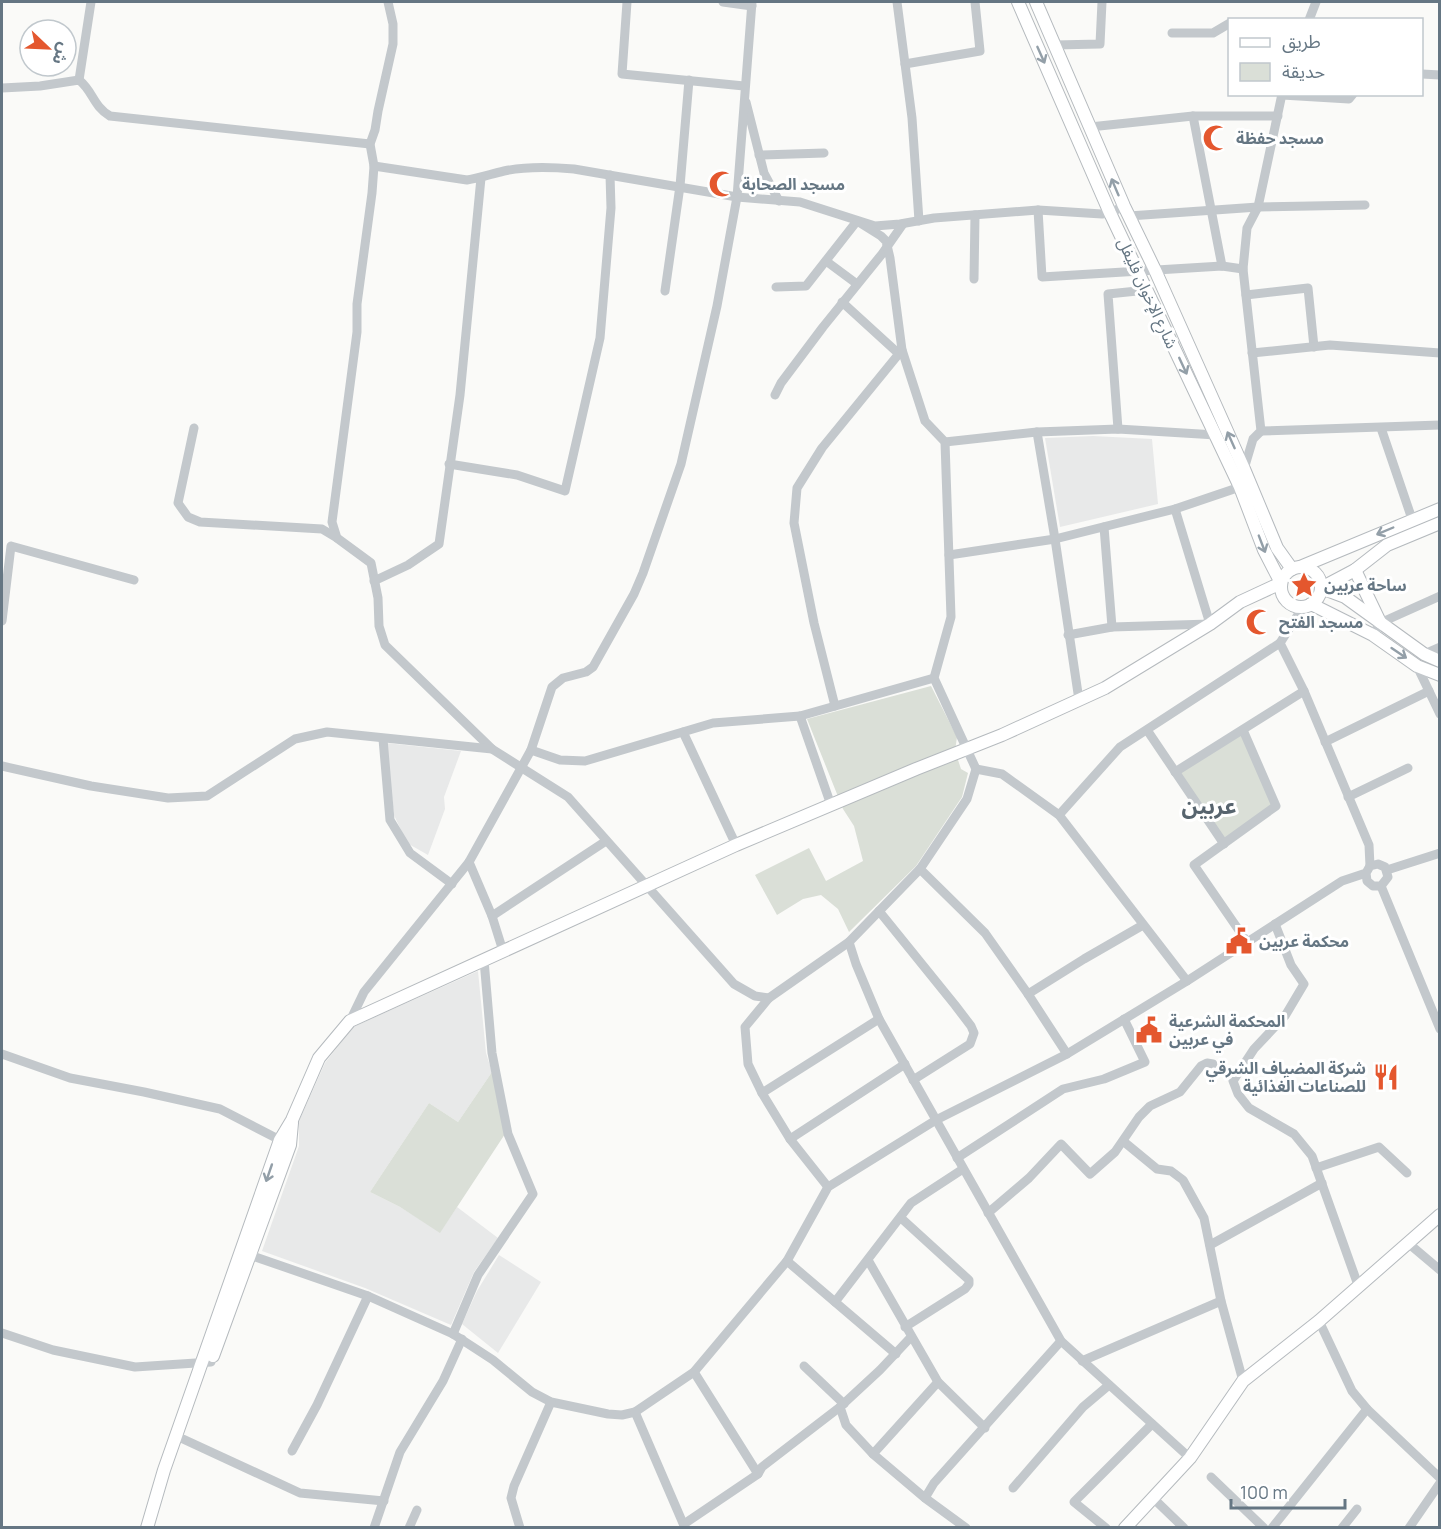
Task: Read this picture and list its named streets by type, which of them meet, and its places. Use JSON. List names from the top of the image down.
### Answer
{
  "streets": {
    "main road": ["شارع الإخوان فليفل"]
  },
  "districts": ["عربين"],
  "places": {
    "mosque": ["مسجد حفظة", "مسجد الصحابة", "مسجد الفتح"],
    "place": ["ساحة عربين"],
    "public building": ["محكمة عربين", "المحكمة الشرعية في عربين"],
    "restaurant": ["شركة المضياف الشرقي للصناعات الغذائية"]
  },
  "legend": ["طريق", "حديقة"],
  "scale_bar": "100 m",
  "north": "bottom right"
}
